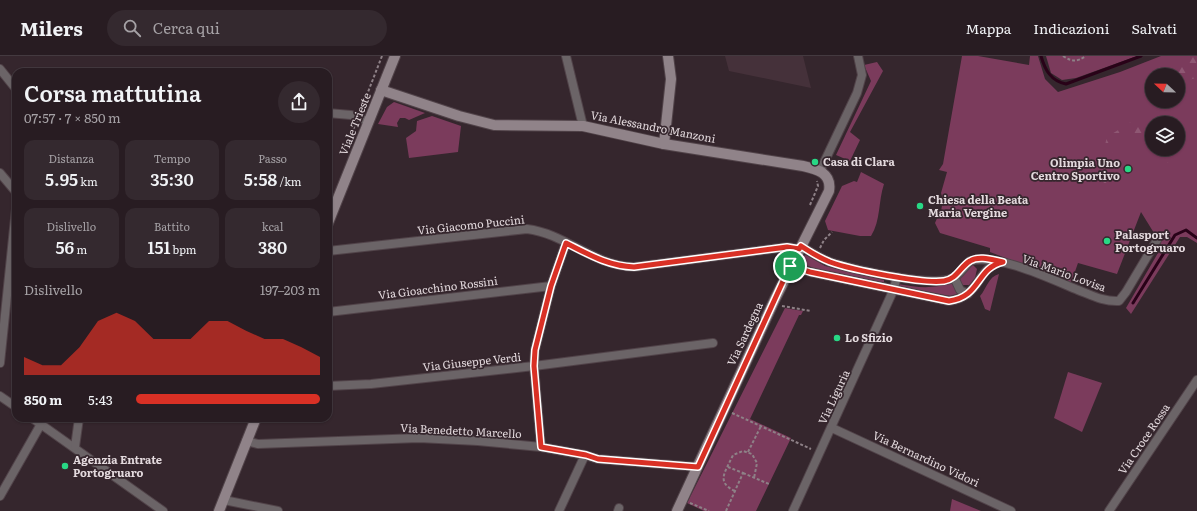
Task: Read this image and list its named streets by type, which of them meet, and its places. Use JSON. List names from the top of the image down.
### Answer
{
  "streets": {
    "street": [
      "Viale Trieste",
      "Via Alessandro Manzoni",
      "Via Giacomo Puccini",
      "Via Mario Lovisa",
      "Via Gioacchino Rossini",
      "Via Sardegna",
      "Via Giuseppe Verdi",
      "Via Liguria",
      "Via Benedetto Marcello",
      "Via Croce Rossa",
      "Via Bernardino Vidori"
    ]
  },
  "crossings": [
    ["Viale Trieste", "Via Alessandro Manzoni"],
    ["Via Alessandro Manzoni", "Via Sardegna"],
    ["Via Giacomo Puccini", "Via Sardegna"],
    ["Via Sardegna", "Via Benedetto Marcello"],
    ["Via Liguria", "Via Bernardino Vidori"]
  ],
  "places": [
    "Casa di Clara",
    "Olimpia Uno Centro Sportivo",
    "Chiesa della Beata Maria Vergine",
    "Palasport Portogruaro",
    "Lo Sfizio",
    "Agenzia Entrate Portogruaro"
  ],
  "north": "left",
  "page": {
    "header": "Milers",
    "search": "Cerca qui",
    "nav": ["Mappa", "Indicazioni", "Salvati"],
    "heading": ["Corsa mattutina", "07:57 · 7 × 850 m"],
    "stats": [
      ["Distanza", "5.95 km"],
      ["Tempo", "35:30"],
      ["Passo", "5:58 /km"],
      ["Dislivello", "56 m"],
      ["Battito", "151 bpm"],
      ["kcal", "380"]
    ],
    "chart": ["Dislivello", "197–203 m"],
    "list": [
      {
        "name": "850 m",
        "note": "5:43"
      }
    ]
  }
}
